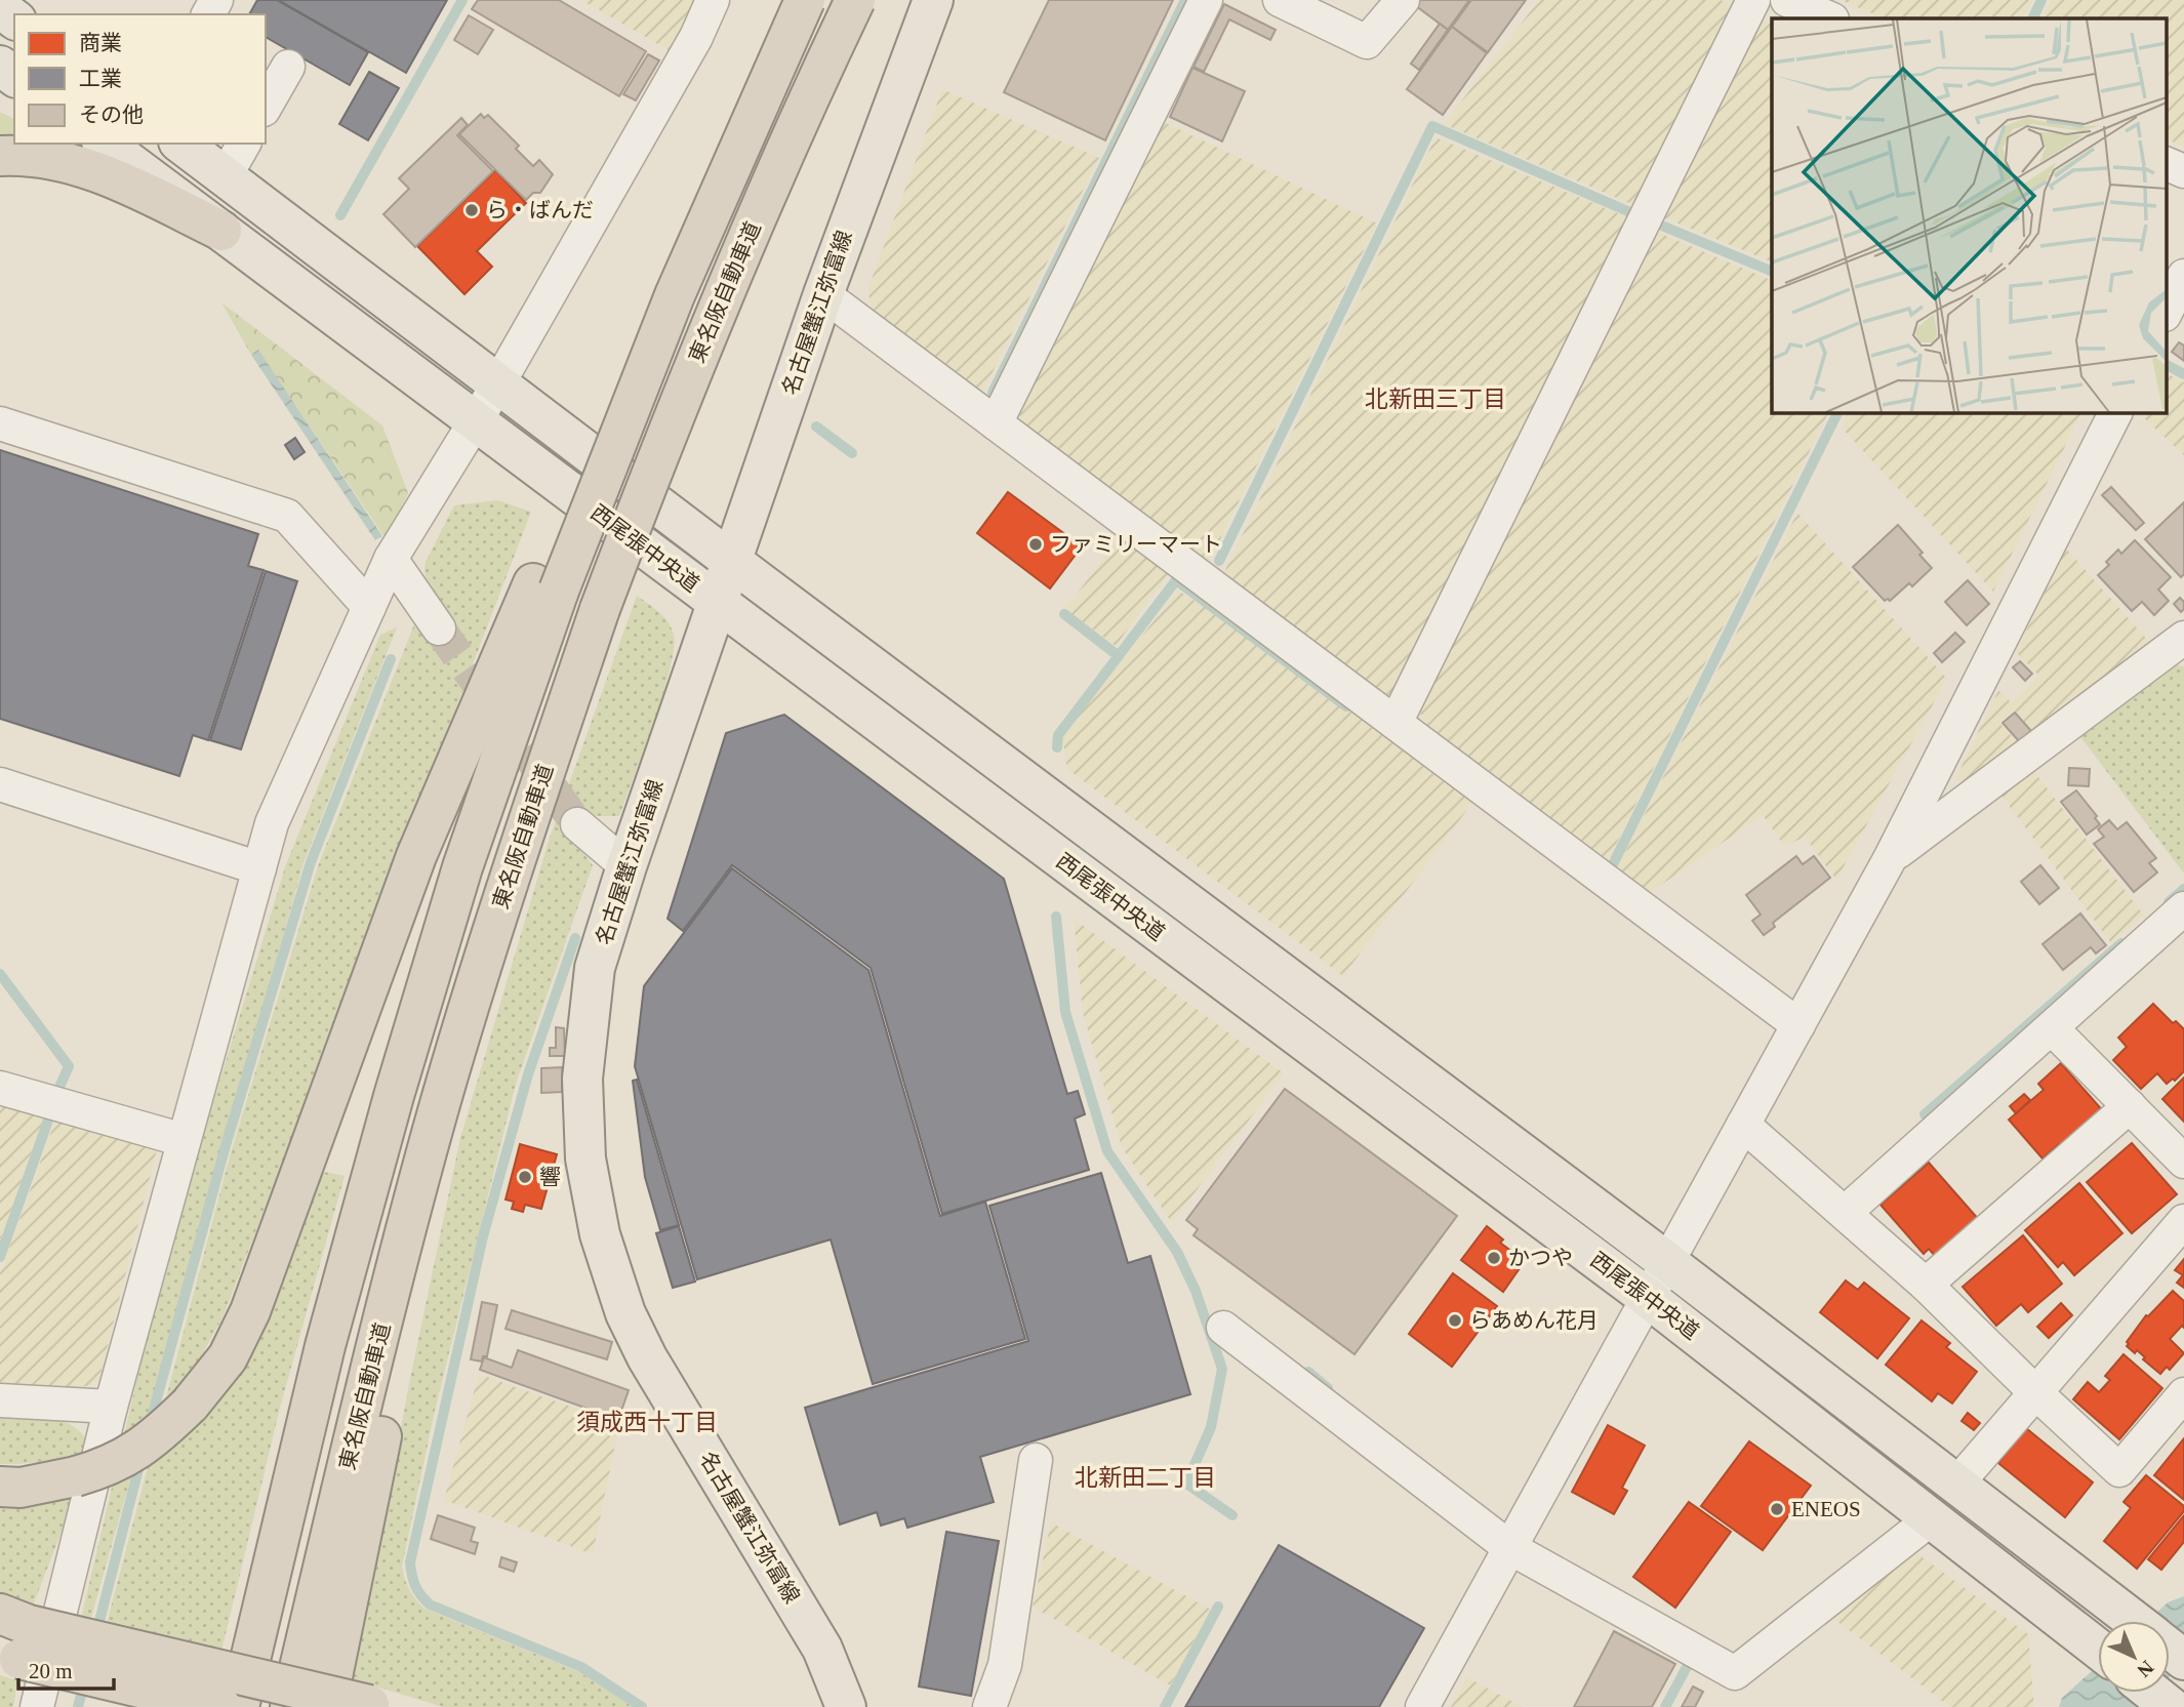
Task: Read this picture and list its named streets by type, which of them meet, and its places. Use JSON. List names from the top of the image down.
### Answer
{
  "streets": {
    "highway": ["東名阪自動車道"],
    "main road": ["名古屋蟹江弥富線", "西尾張中央道"]
  },
  "crossings": [
    ["名古屋蟹江弥富線", "西尾張中央道"]
  ],
  "districts": ["北新田三丁目", "須成西十丁目", "北新田二丁目"],
  "places": [
    "ら・ばんだ",
    "ファミリーマート",
    "響",
    "かつや",
    "らあめん花月",
    "ENEOS"
  ],
  "legend": ["商業", "工業", "その他"],
  "scale_bar": "20 m",
  "north": "bottom right"
}
